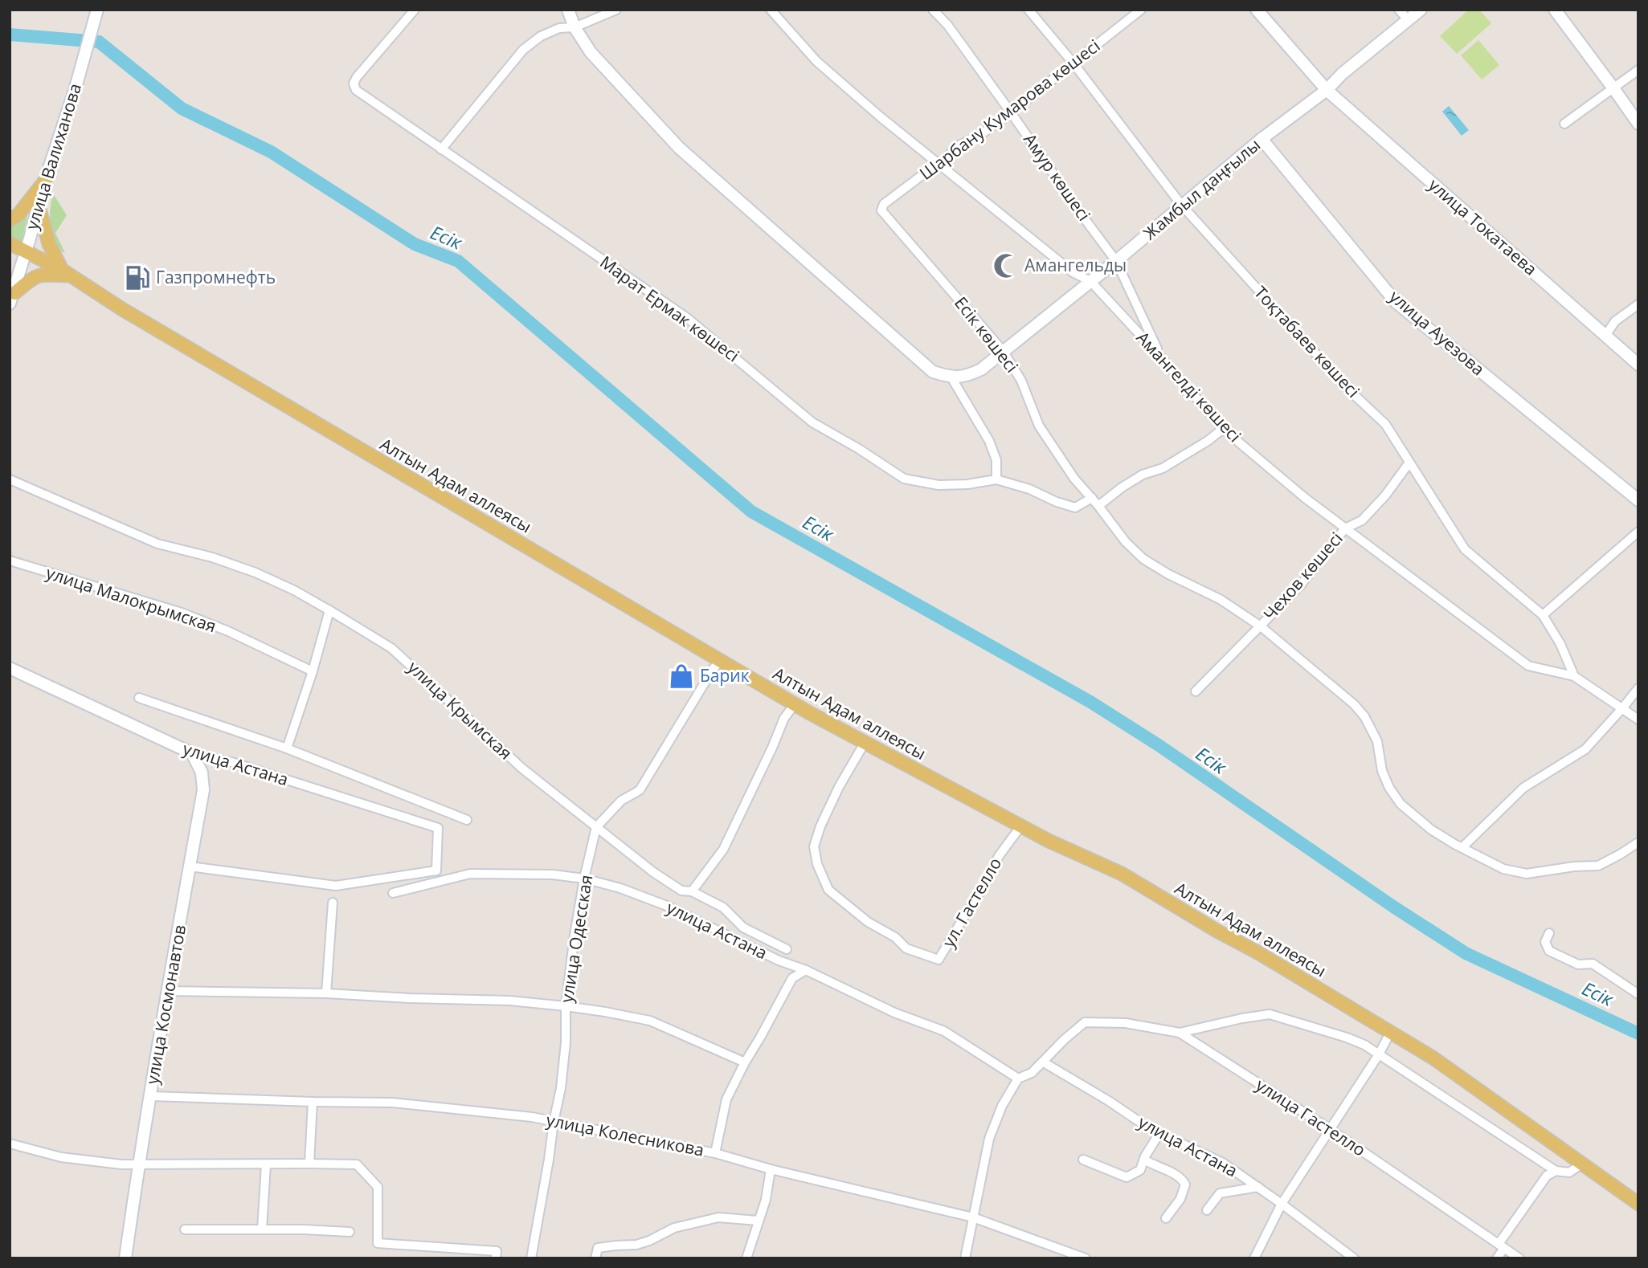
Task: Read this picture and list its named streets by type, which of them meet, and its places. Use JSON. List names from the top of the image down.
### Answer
{
  "streets": {
    "main road": ["Алтын Адам аллеясы"],
    "street": [
      "Шарбану Кумарова көшесі",
      "улица Валиханова",
      "Амур көшесі",
      "Жамбыл даңғылы",
      "улица Токатаева",
      "Марат Ермак көшесі",
      "улица Ауезова",
      "Есік көшесі",
      "Тоқтабаев көшесі",
      "Амангелді көшесі",
      "Чехов көшесі",
      "улица Малокрымская",
      "улица Крымская",
      "улица Астана",
      "ул. Гастелло",
      "улица Одесская",
      "улица Космонавтов",
      "улица Гастелло",
      "улица Колесникова"
    ]
  },
  "crossings": [
    ["Шарбану Кумарова көшесі", "Амур көшесі"],
    ["Шарбану Кумарова көшесі", "Есік көшесі"],
    ["Шарбану Кумарова көшесі", "Тоқтабаев көшесі"],
    ["Шарбану Кумарова көшесі", "Амангелді көшесі"],
    ["улица Валиханова", "Алтын Адам аллеясы"],
    ["Амур көшесі", "Жамбыл даңғылы"],
    ["Амур көшесі", "Амангелді көшесі"],
    ["Жамбыл даңғылы", "улица Токатаева"],
    ["Жамбыл даңғылы", "улица Ауезова"],
    ["Жамбыл даңғылы", "Есік көшесі"],
    ["Жамбыл даңғылы", "Тоқтабаев көшесі"],
    ["Жамбыл даңғылы", "Амангелді көшесі"],
    ["Есік көшесі", "Чехов көшесі"],
    ["Тоқтабаев көшесі", "Амангелді көшесі"],
    ["Тоқтабаев көшесі", "Чехов көшесі"],
    ["Амангелді көшесі", "Чехов көшесі"],
    ["Алтын Адам аллеясы", "ул. Гастелло"],
    ["улица Крымская", "улица Одесская"],
    ["улица Астана", "улица Одесская"],
    ["улица Астана", "улица Космонавтов"],
    ["улица Астана", "улица Гастелло"],
    ["улица Одесская", "улица Колесникова"],
    ["улица Космонавтов", "улица Колесникова"]
  ],
  "water": ["Есік"],
  "places": {
    "mosque": ["Амангельды"],
    "fuel station": ["Газпромнефть"],
    "shop": ["Барик"]
  }
}
